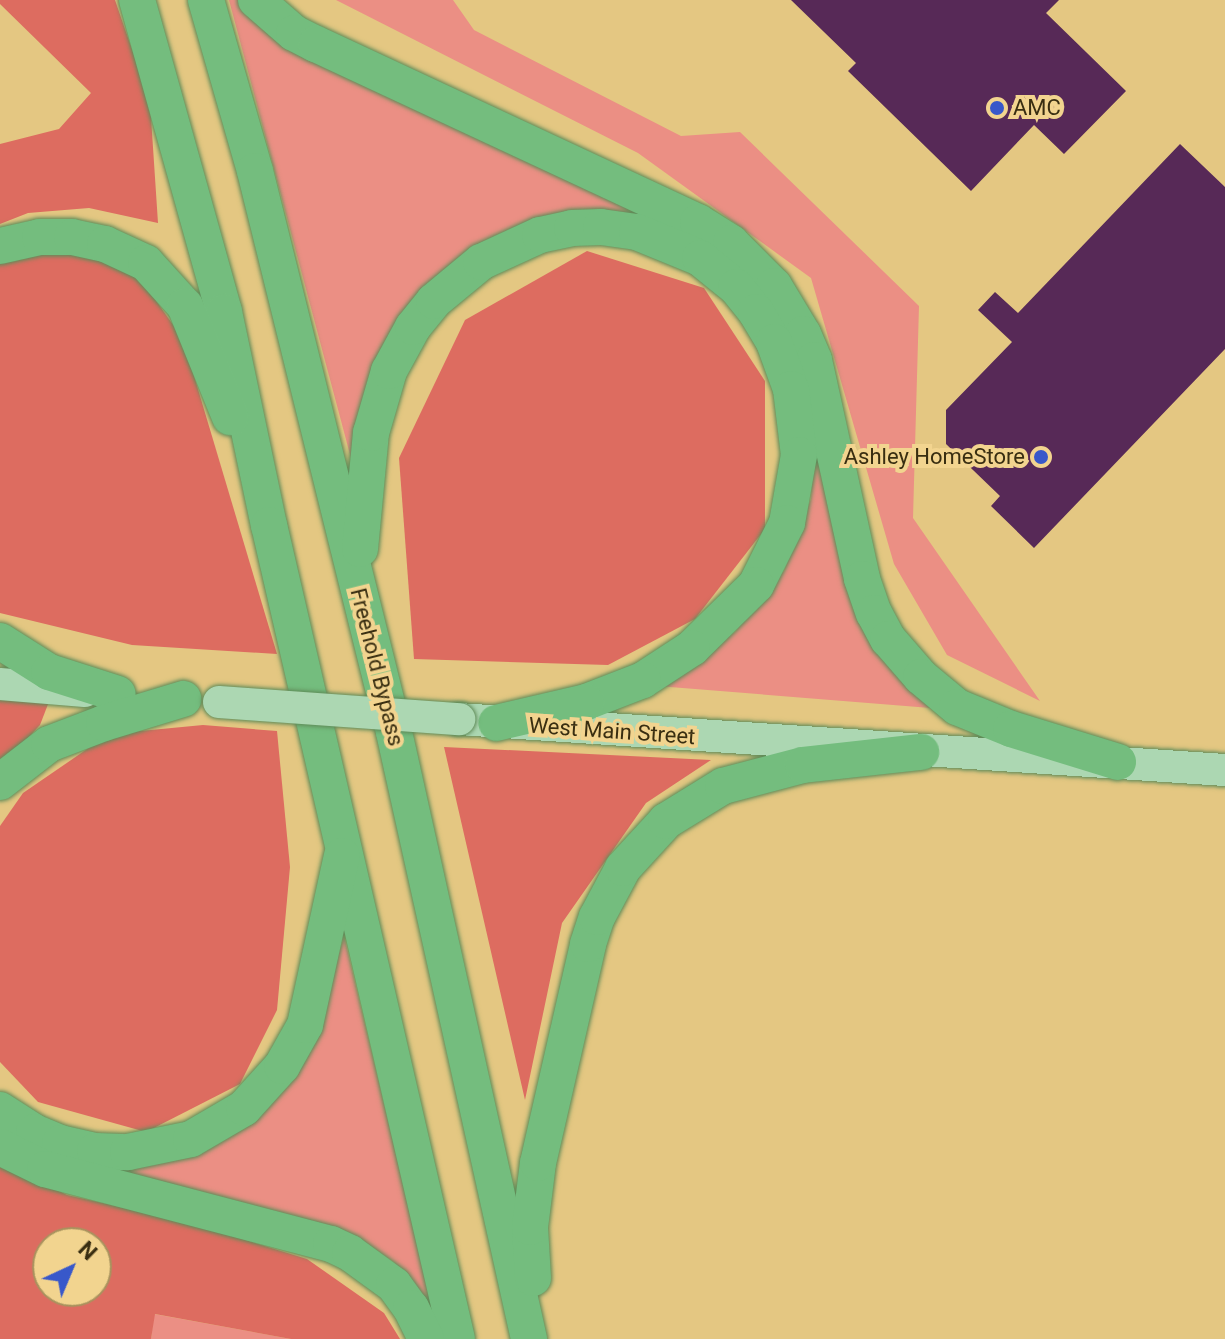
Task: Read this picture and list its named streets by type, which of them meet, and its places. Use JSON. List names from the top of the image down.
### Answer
{
  "streets": {
    "highway": ["Freehold Bypass"],
    "main road": ["West Main Street"]
  },
  "places": ["AMC", "Ashley HomeStore"],
  "north": "top right"
}
